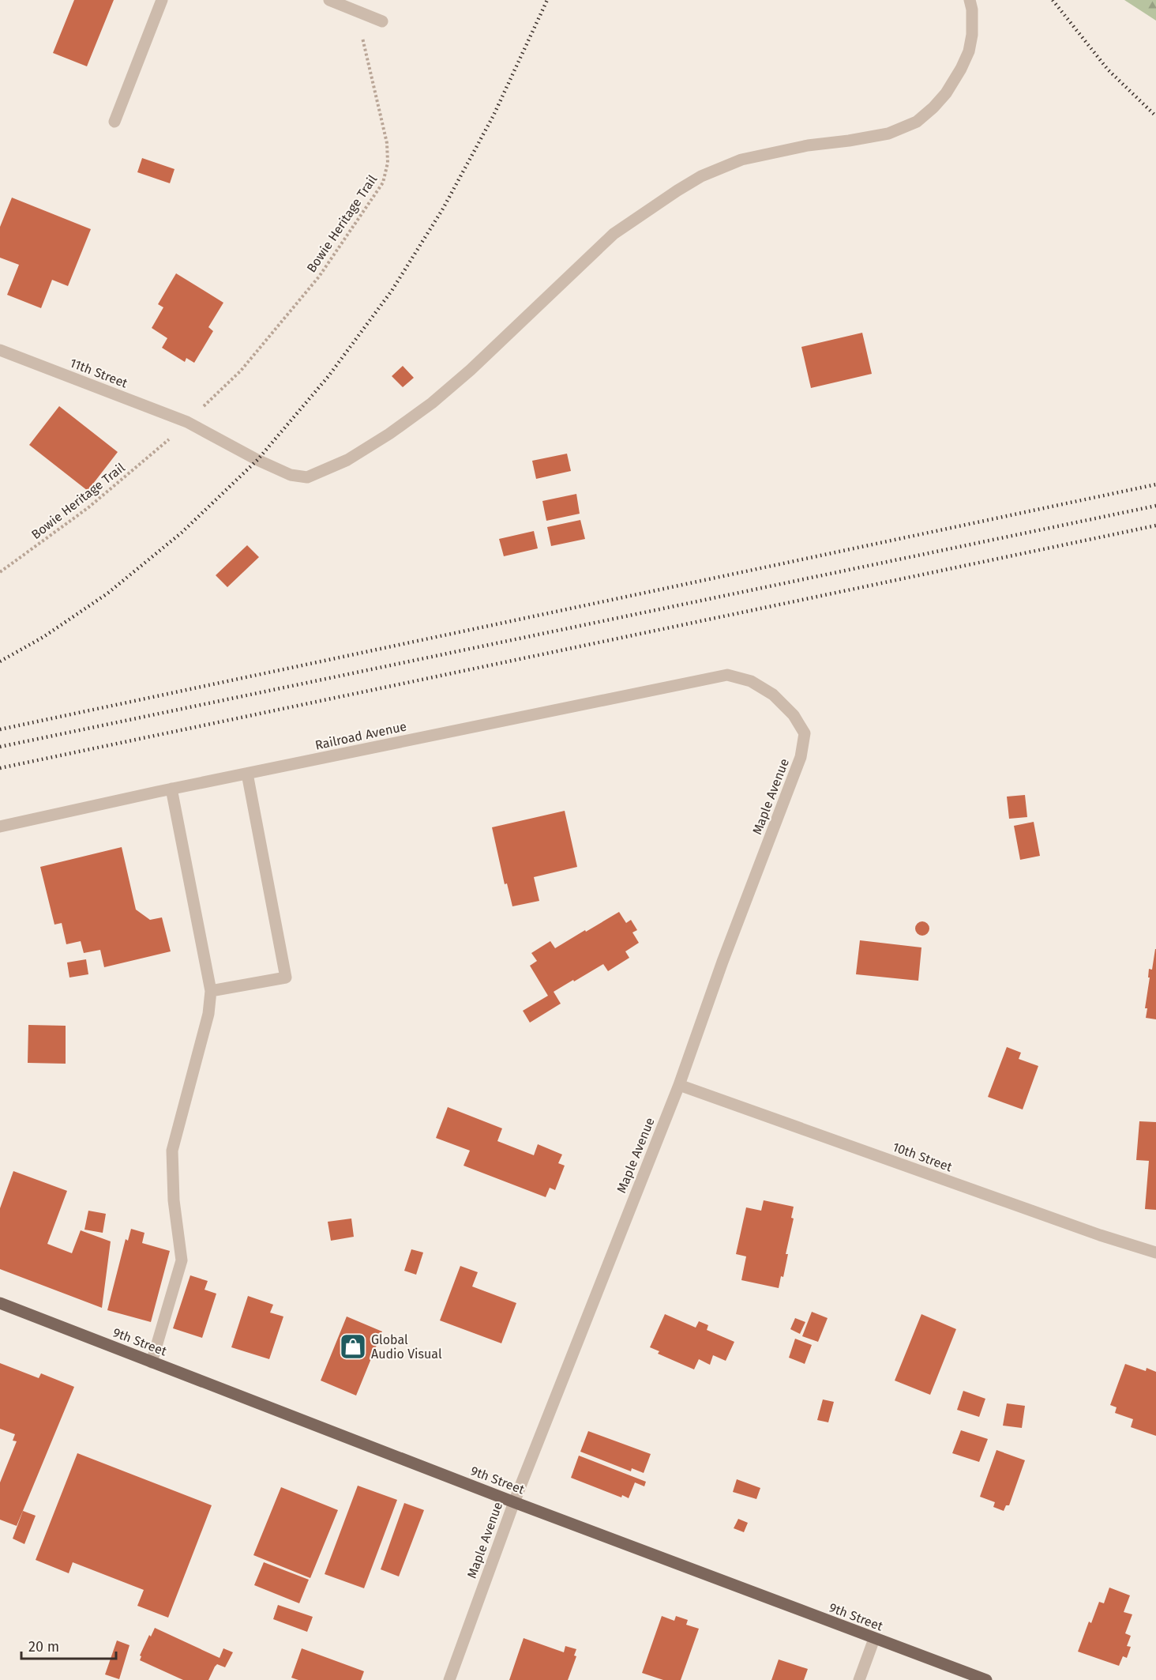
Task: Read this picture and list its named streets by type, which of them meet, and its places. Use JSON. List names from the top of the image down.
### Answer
{
  "streets": {
    "main road": ["9th Street"],
    "street": [
      "11th Street",
      "Railroad Avenue",
      "Maple Avenue",
      "10th Street"
    ],
    "path": ["Bowie Heritage Trail"]
  },
  "crossings": [
    ["Railroad Avenue", "Maple Avenue"],
    ["Maple Avenue", "10th Street"],
    ["Maple Avenue", "9th Street"]
  ],
  "places": {
    "shop": ["Global Audio Visual"]
  },
  "scale_bar": "20 m"
}
